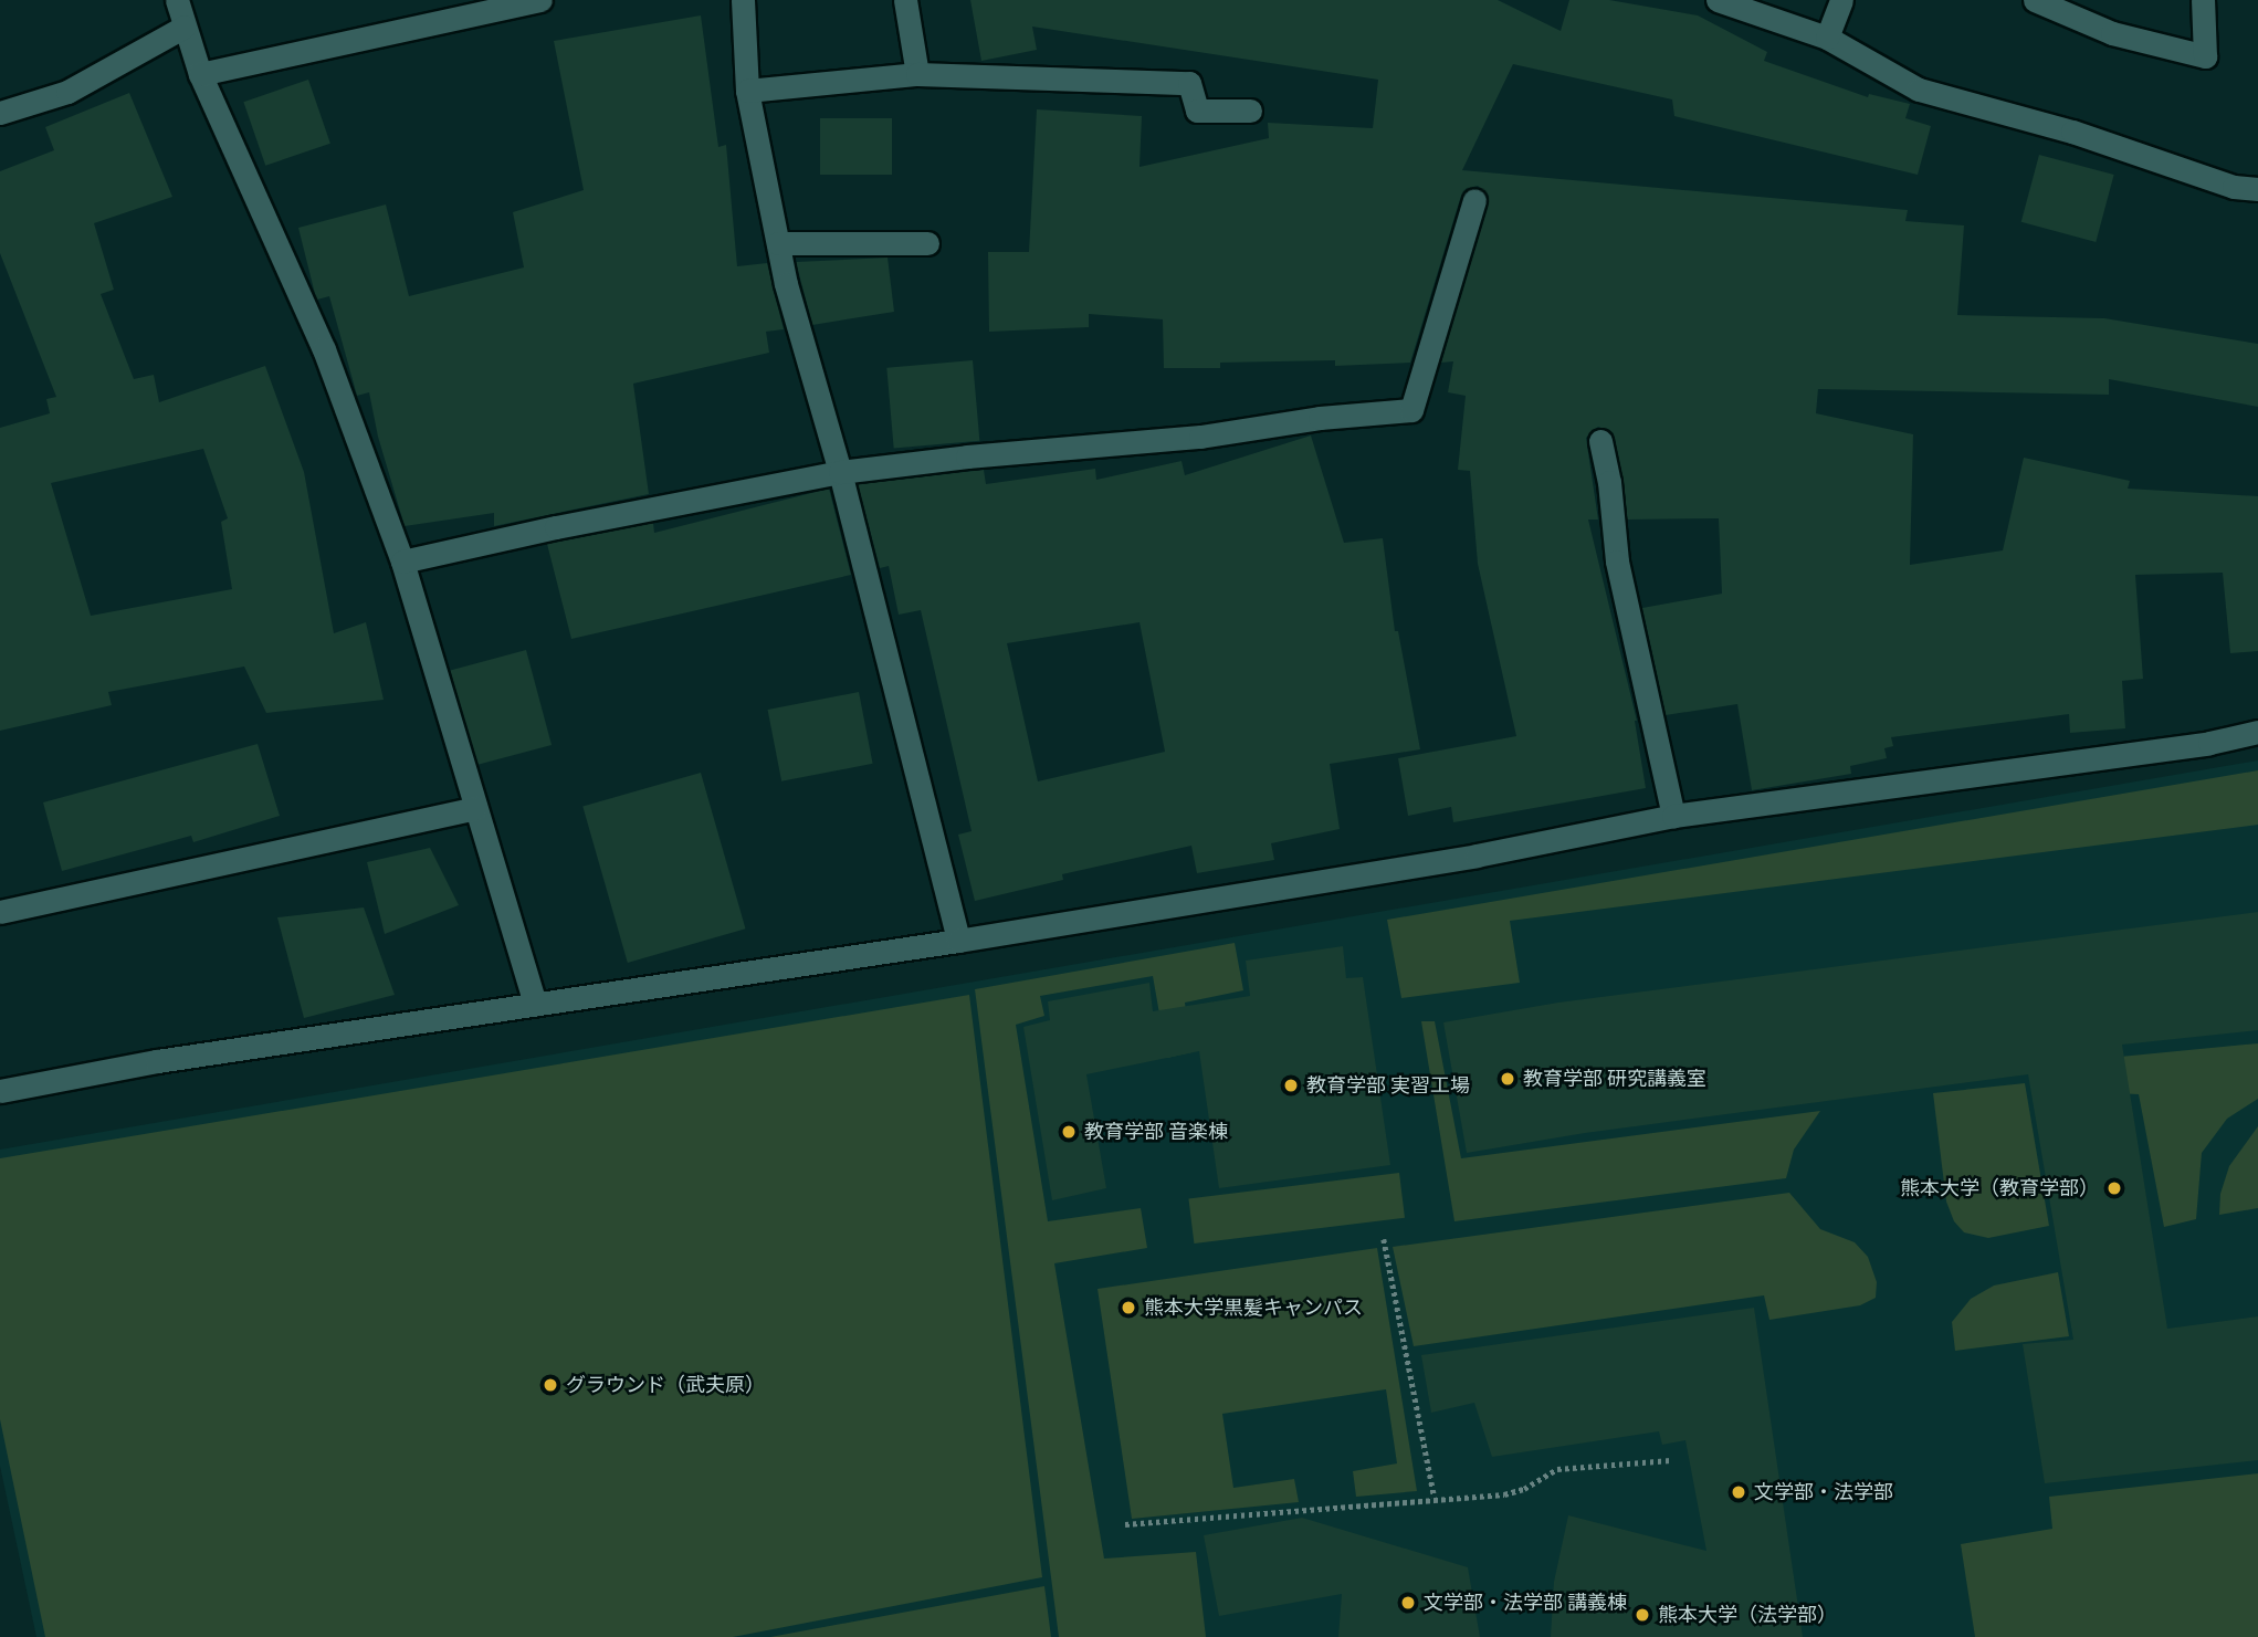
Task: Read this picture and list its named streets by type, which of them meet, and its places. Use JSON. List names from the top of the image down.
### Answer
{
  "places": [
    "教育学部 研究講義室",
    "教育学部 実習工場",
    "教育学部 音楽棟",
    "熊本大学（教育学部）",
    "熊本大学黒髪キャンパス",
    "グラウンド（武夫原）",
    "文学部・法学部",
    "文学部・法学部 講義棟",
    "熊本大学（法学部）"
  ]
}
